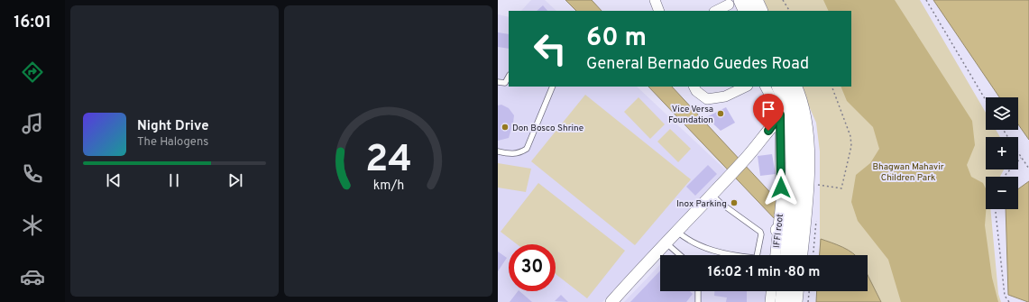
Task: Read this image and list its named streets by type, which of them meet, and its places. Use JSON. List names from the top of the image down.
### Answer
{
  "streets": {
    "street": ["IFFI root"]
  },
  "parks": ["Bhagwan Mahavir Children Park"],
  "places": ["Vice Versa Foundation", "Don Bosco Shrine", "Inox Parking"],
  "page": {
    "tabs": "16:01",
    "turn": ["60 m", "General Bernado Guedes Road"],
    "map_buttons": ["+", "−"],
    "song": ["Night Drive", "The Halogens"],
    "limit": "30",
    "trip": "16:02 · 1 min · 80 m",
    "gauge": ["24", "km/h"]
  }
}
